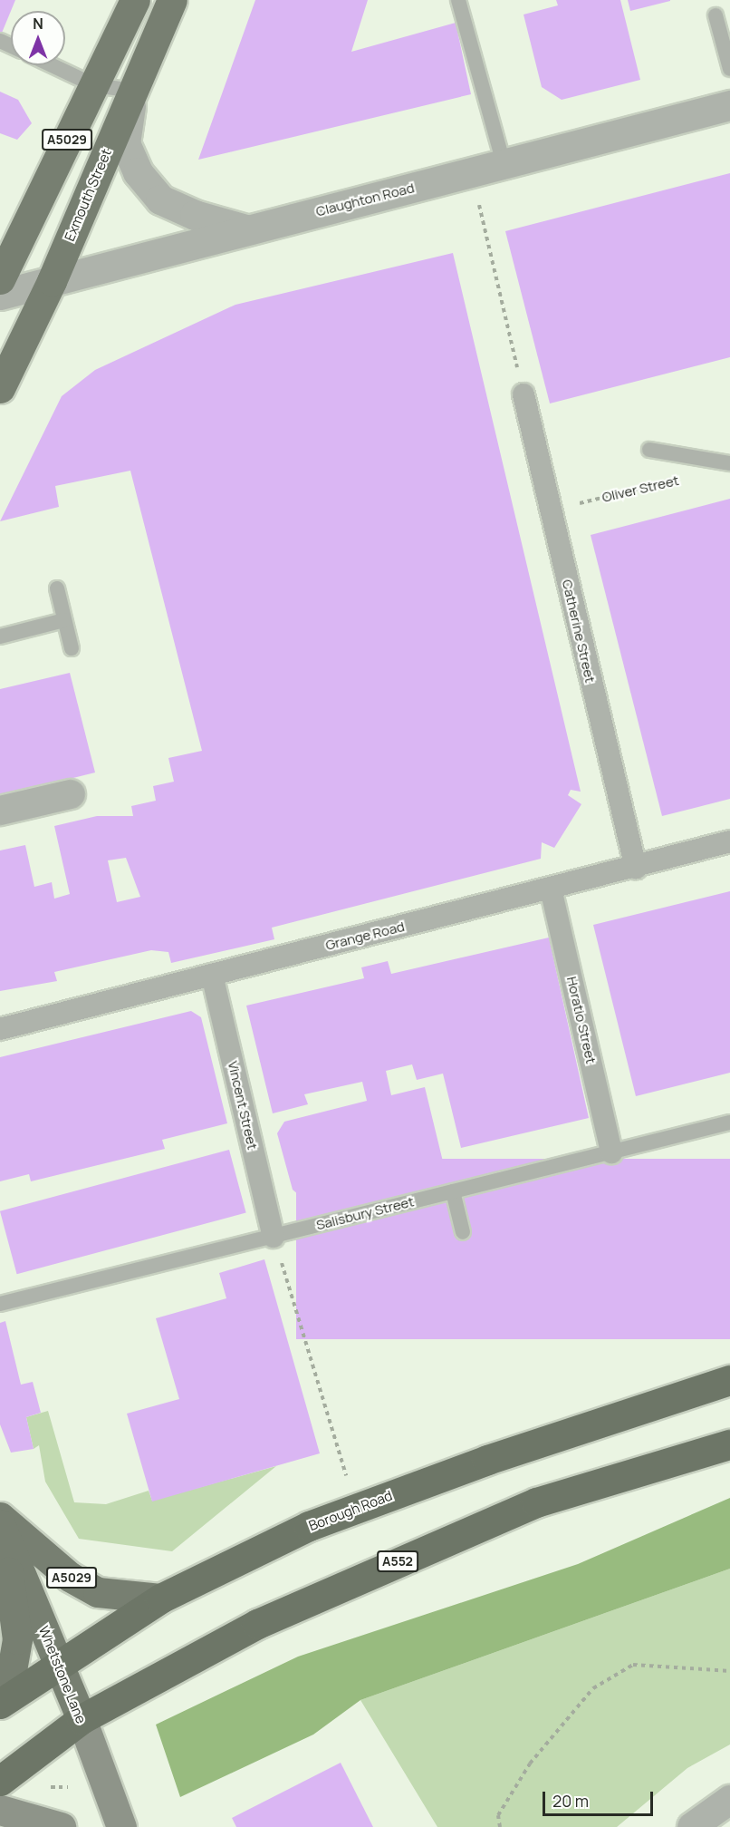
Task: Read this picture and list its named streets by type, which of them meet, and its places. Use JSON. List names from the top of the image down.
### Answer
{
  "streets": {
    "highway": ["Borough Road", "A552"],
    "main road": ["A5029", "Exmouth Street", "Whetstone Lane"],
    "street": [
      "Claughton Road",
      "Catherine Street",
      "Grange Road",
      "Horatio Street",
      "Vincent Street"
    ],
    "lane": ["Oliver Street", "Salisbury Street"]
  },
  "crossings": [
    ["A5029", "Borough Road"],
    ["Exmouth Street", "Claughton Road"],
    ["Oliver Street", "Catherine Street"],
    ["Catherine Street", "Grange Road"],
    ["Grange Road", "Horatio Street"],
    ["Grange Road", "Vincent Street"],
    ["Horatio Street", "Salisbury Street"],
    ["Vincent Street", "Salisbury Street"],
    ["Borough Road", "Whetstone Lane"],
    ["A552", "Whetstone Lane"]
  ],
  "scale_bar": "20 m",
  "north": "top"
}
